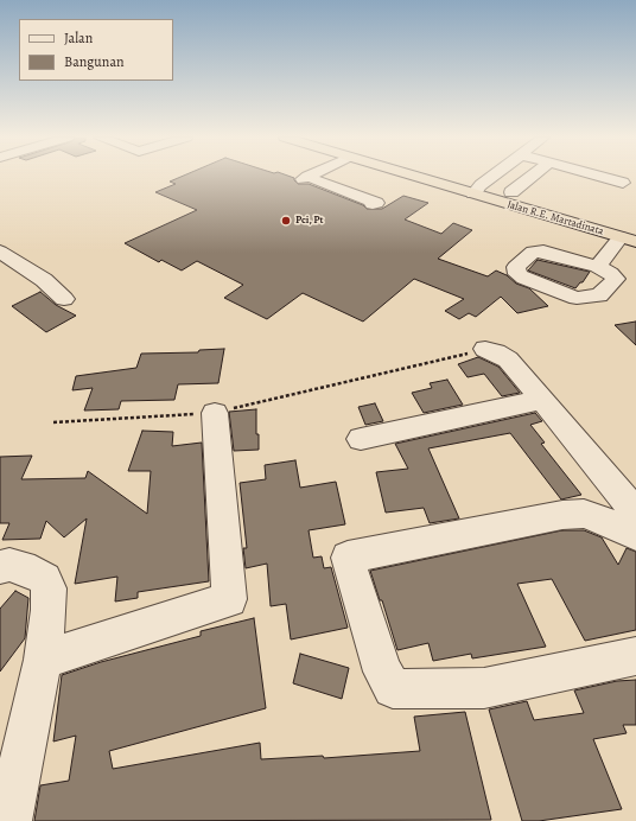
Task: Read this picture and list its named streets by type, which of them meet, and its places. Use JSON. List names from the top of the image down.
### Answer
{
  "streets": {
    "highway": ["Jalan R.E. Martadinata"]
  },
  "places": ["Pci, Pt"],
  "legend": ["Jalan", "Bangunan"]
}
